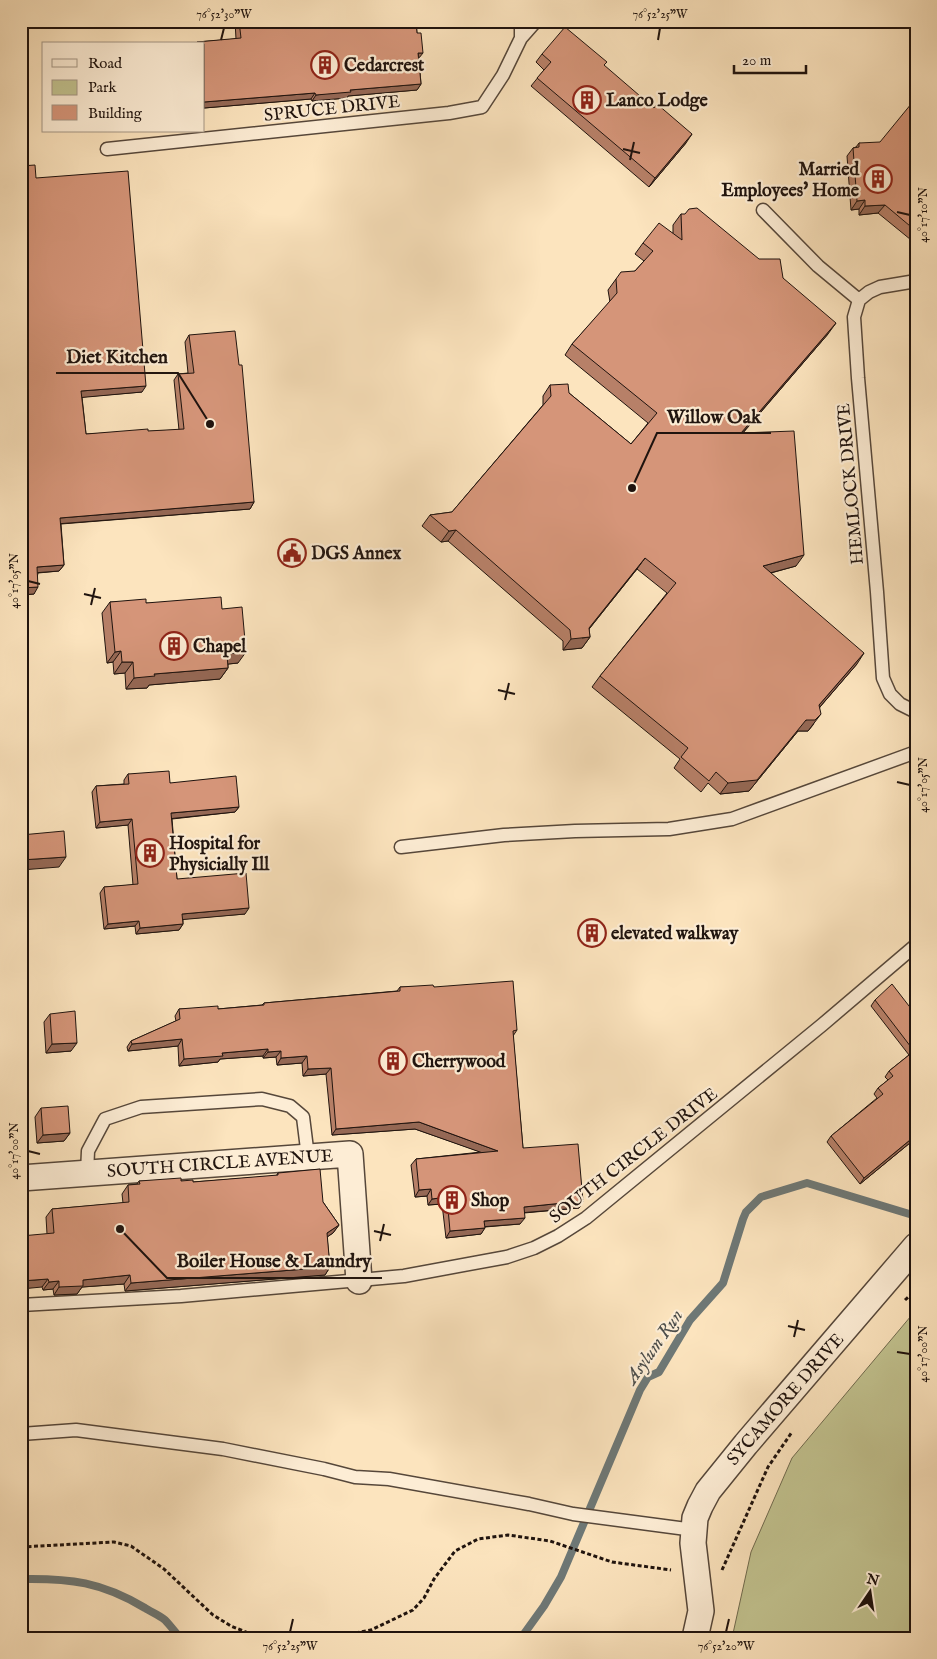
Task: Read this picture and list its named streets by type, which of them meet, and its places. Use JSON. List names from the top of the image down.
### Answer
{
  "streets": {
    "street": ["SOUTH CIRCLE AVENUE", "SYCAMORE DRIVE"],
    "lane": ["SPRUCE DRIVE", "HEMLOCK DRIVE", "SOUTH CIRCLE DRIVE"]
  },
  "crossings": [
    ["SOUTH CIRCLE DRIVE", "SOUTH CIRCLE AVENUE"]
  ],
  "water": ["Asylum Run"],
  "places": {
    "building": [
      "Cedarcrest",
      "Lanco Lodge",
      "Married Employees' Home",
      "Chapel",
      "Hospital for Physicially Ill",
      "elevated walkway",
      "Cherrywood",
      "Shop"
    ],
    "other": ["Diet Kitchen", "Willow Oak", "Boiler House & Laundry"],
    "public building": ["DGS Annex"]
  },
  "legend": ["Road", "Park", "Building"],
  "scale_bar": "20 m",
  "north": "top",
  "coordinates": [
    "76°52'30\"W",
    "76°52'25\"W",
    "40°17'10\"N",
    "40°17'05\"N",
    "40°17'00\"N",
    "76°52'20\"W"
  ]
}
